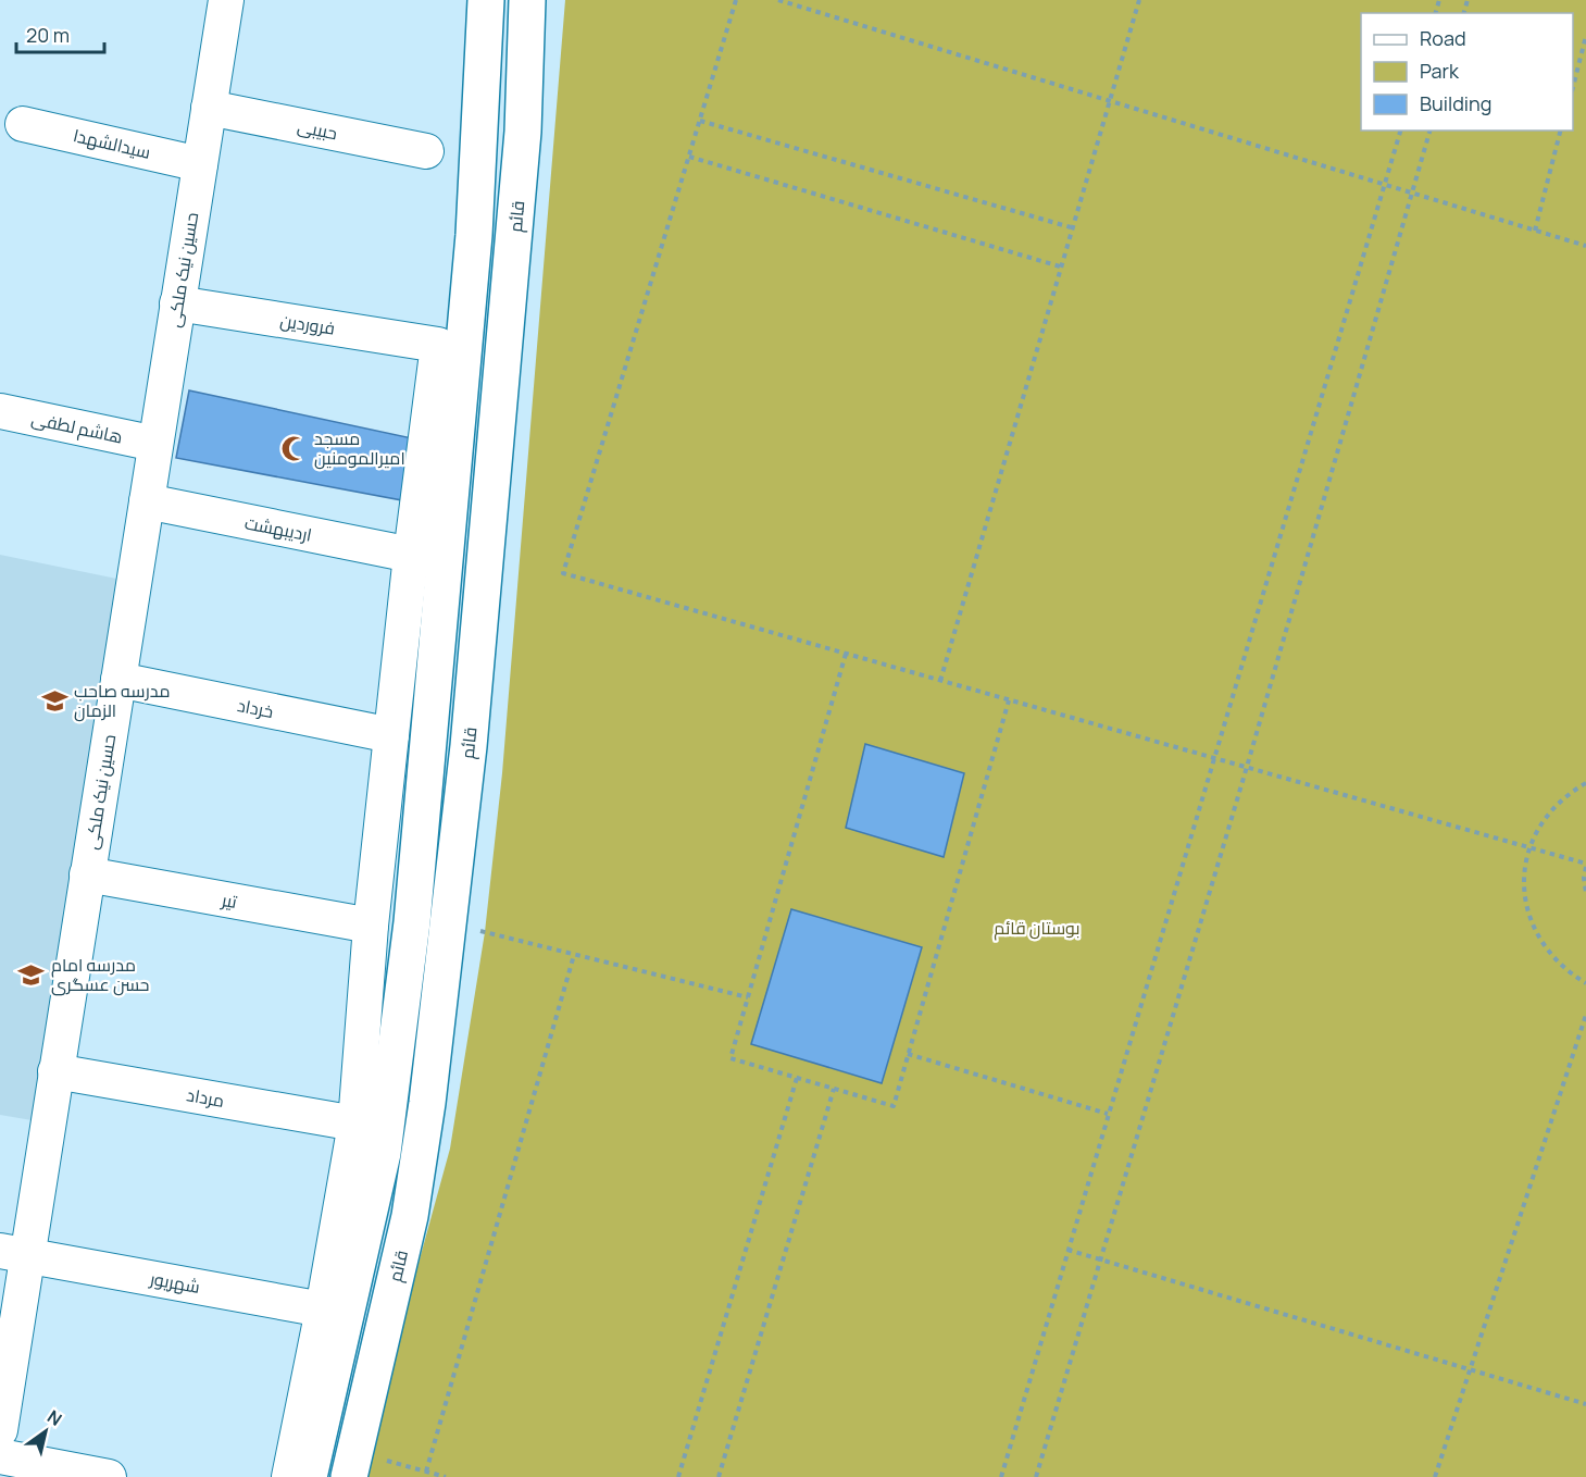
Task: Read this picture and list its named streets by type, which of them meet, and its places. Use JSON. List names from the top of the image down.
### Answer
{
  "streets": {
    "main road": ["قائم"],
    "street": [
      "حبیبی",
      "سیدالشهدا",
      "حسین نیک ملکی",
      "فروردین",
      "هاشم لطفی",
      "اردیبهشت",
      "خرداد",
      "تیر",
      "مرداد",
      "شهریور"
    ]
  },
  "crossings": [
    ["حبیبی", "حسین نیک ملکی"],
    ["سیدالشهدا", "حسین نیک ملکی"],
    ["حسین نیک ملکی", "فروردین"],
    ["حسین نیک ملکی", "هاشم لطفی"],
    ["حسین نیک ملکی", "اردیبهشت"],
    ["حسین نیک ملکی", "خرداد"],
    ["حسین نیک ملکی", "تیر"],
    ["حسین نیک ملکی", "مرداد"],
    ["حسین نیک ملکی", "شهریور"],
    ["فروردین", "اردیبهشت"]
  ],
  "parks": ["بوستان قائم"],
  "places": {
    "mosque": ["مسجد امیرالمومنین"],
    "school or university": ["مدرسه صاحب الزمان", "مدرسه امام حسن عسگری"]
  },
  "legend": ["Road", "Park", "Building"],
  "scale_bar": "20 m",
  "north": "top right"
}
